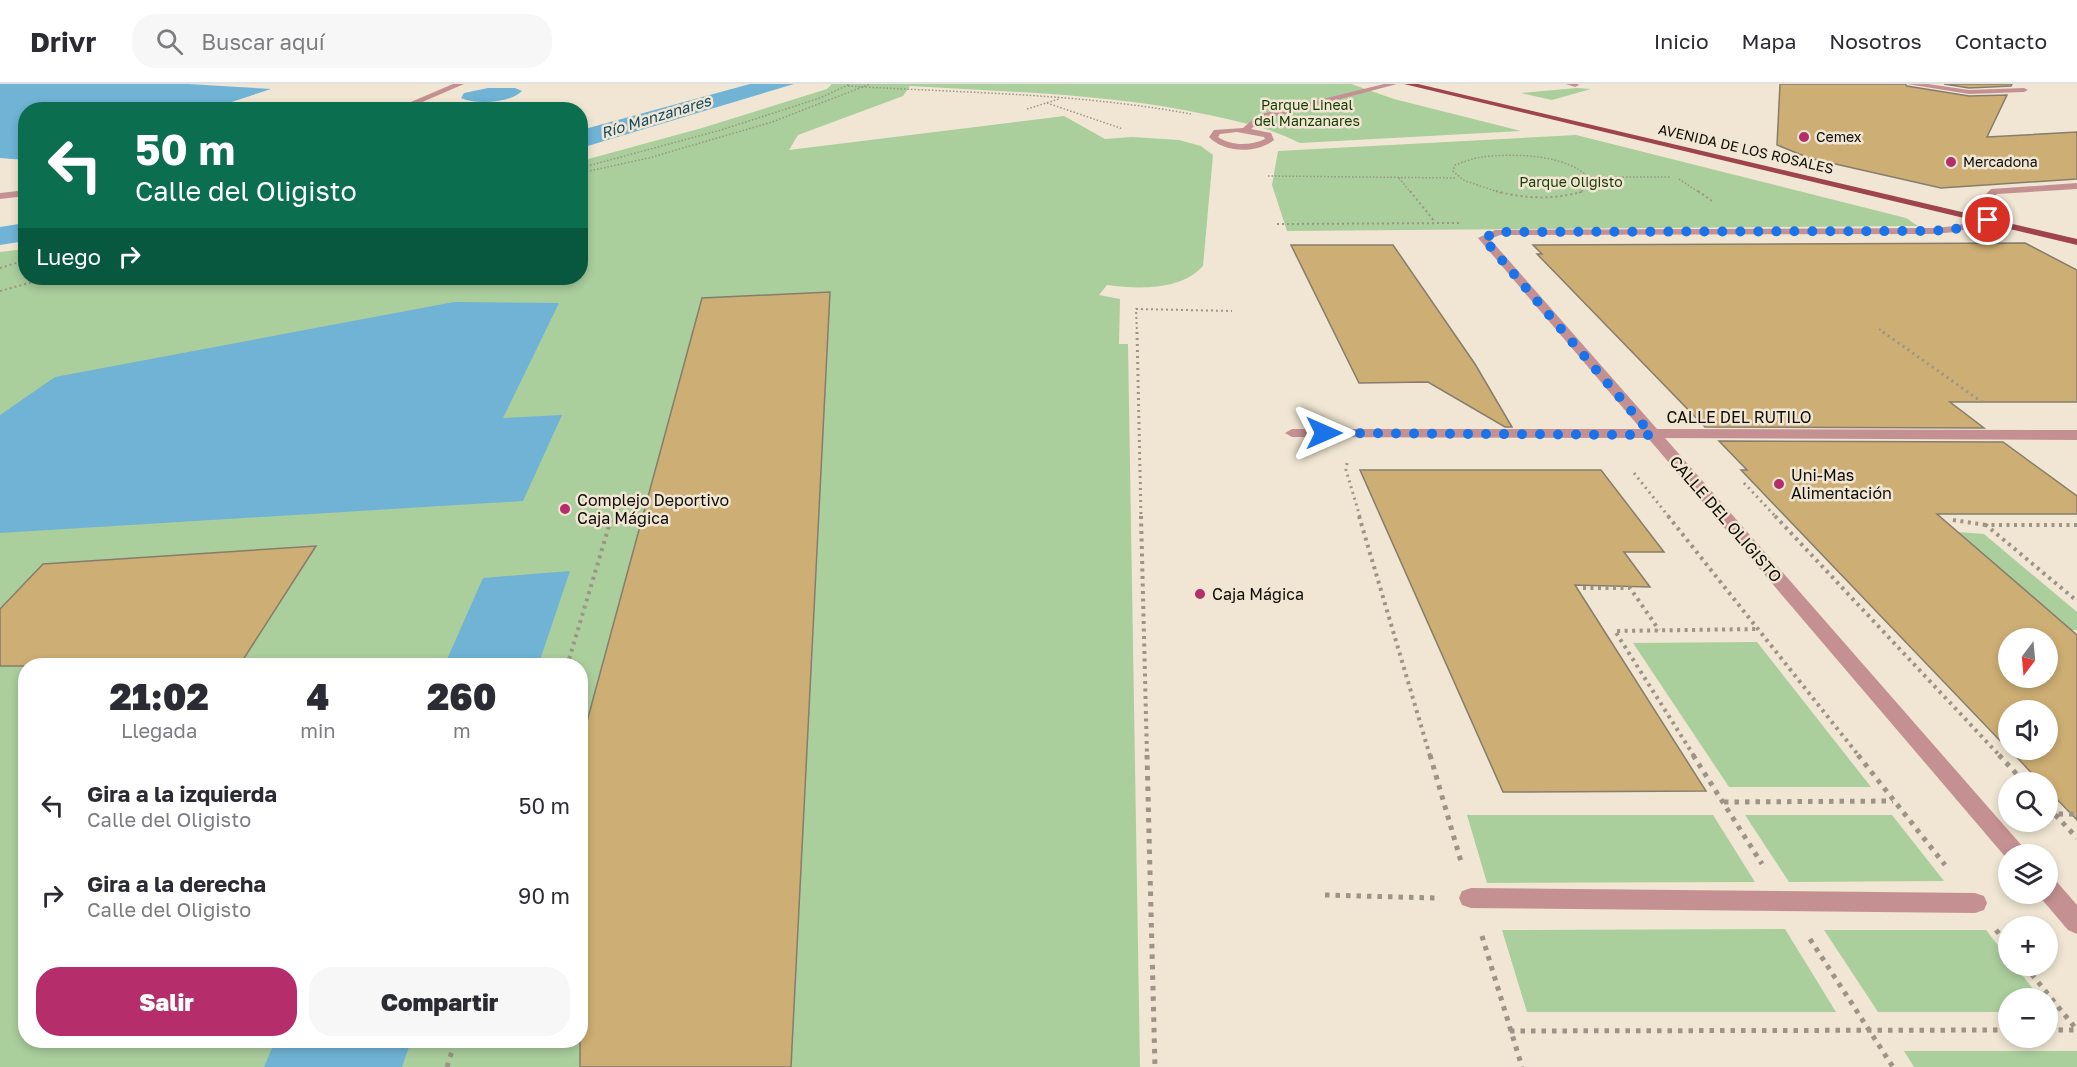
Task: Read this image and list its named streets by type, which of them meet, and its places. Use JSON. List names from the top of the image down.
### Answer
{
  "streets": {
    "main road": ["AVENIDA DE LOS ROSALES"],
    "street": ["CALLE DEL RUTILO", "CALLE DEL OLIGISTO"]
  },
  "crossings": [
    ["AVENIDA DE LOS ROSALES", "CALLE DEL OLIGISTO"],
    ["CALLE DEL RUTILO", "CALLE DEL OLIGISTO"]
  ],
  "water": ["Río Manzanares"],
  "parks": ["Parque Lineal del Manzanares", "Parque Oligisto"],
  "places": [
    "Cemex",
    "Mercadona",
    "Uni-Mas Alimentación",
    "Complejo Deportivo Caja Mágica",
    "Caja Mágica"
  ],
  "north": "bottom",
  "page": {
    "header": "Drivr",
    "search": "Buscar aquí",
    "nav": [
      "Inicio",
      "Mapa",
      "Nosotros",
      "Contacto"
    ],
    "turn": ["50 m", "Calle del Oligisto"],
    "then": "Luego",
    "map_buttons": ["+", "−"],
    "eta": [
      "21:02",
      "Llegada",
      "4",
      "min",
      "260",
      "m"
    ],
    "list": [
      {
        "name": "Gira a la izquierda",
        "note": "Calle del Oligisto",
        "value": "50 m"
      },
      {
        "name": "Gira a la derecha",
        "note": "Calle del Oligisto",
        "value": "90 m"
      }
    ],
    "buttons": ["Salir", "Compartir"]
  }
}
